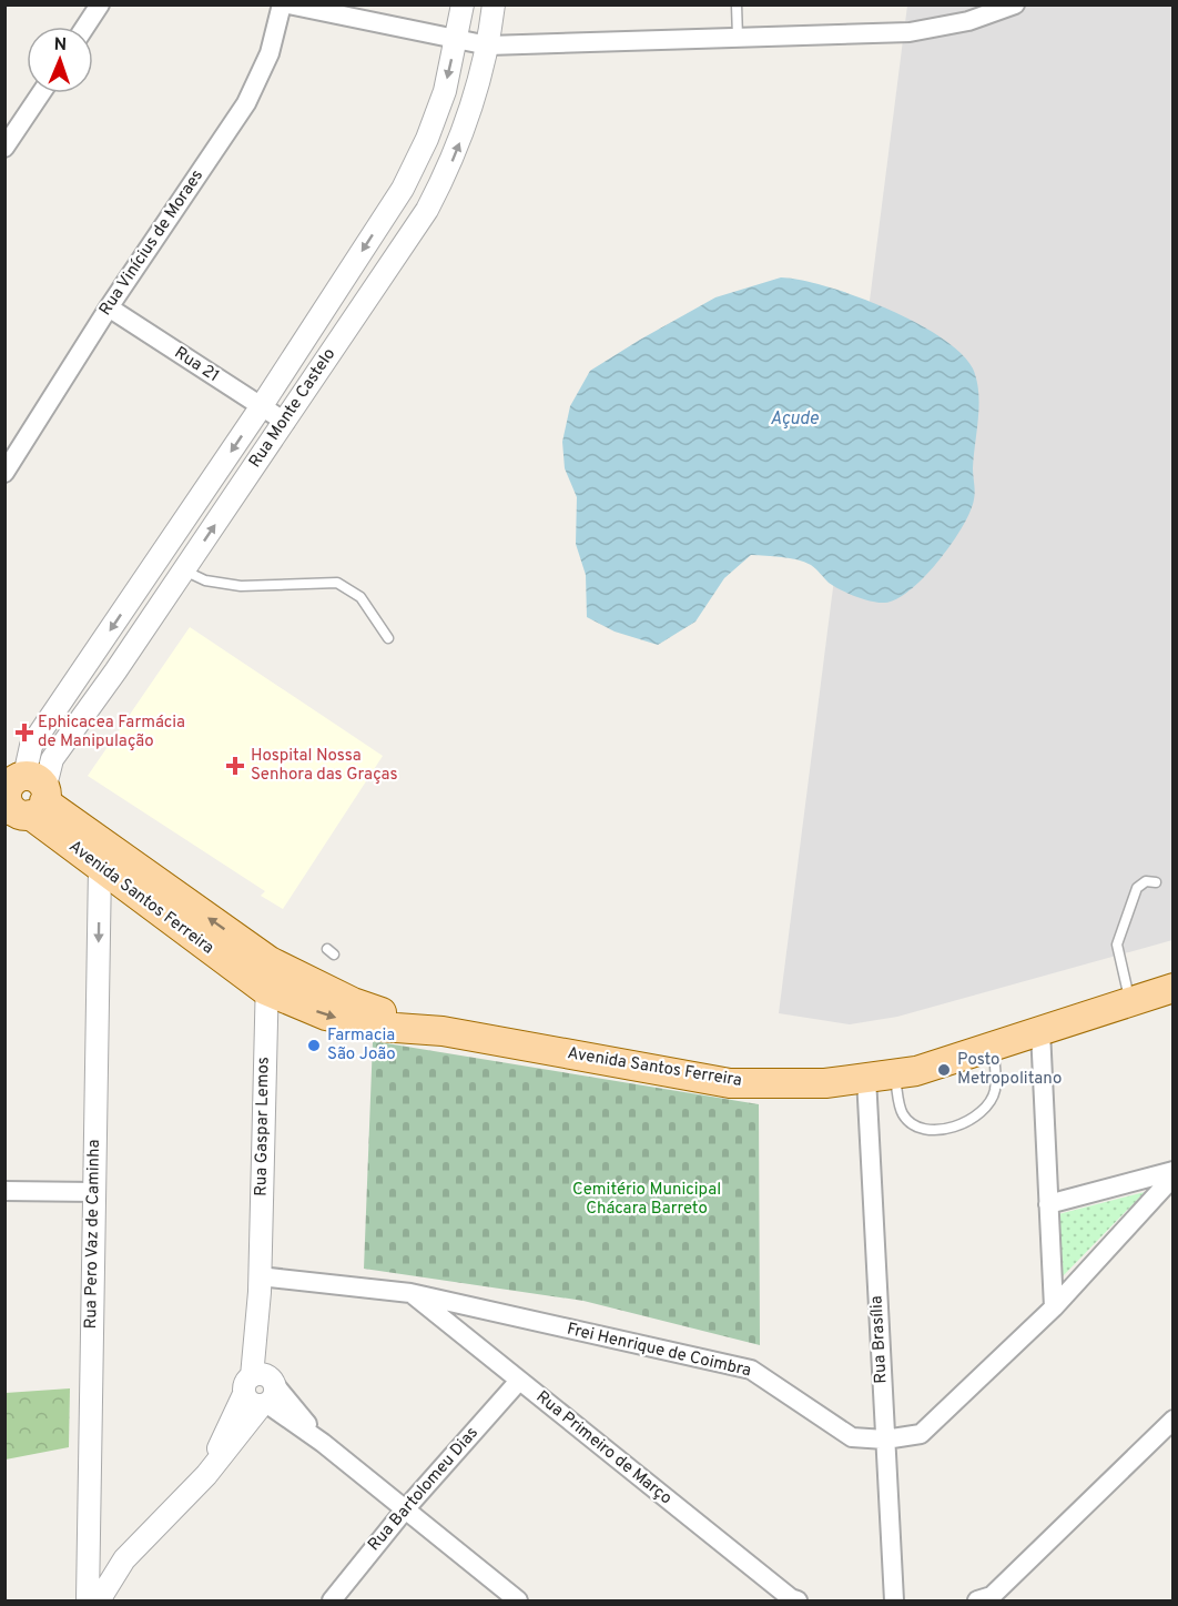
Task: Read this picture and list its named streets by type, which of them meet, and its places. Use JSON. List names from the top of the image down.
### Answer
{
  "streets": {
    "main road": ["Avenida Santos Ferreira"],
    "street": [
      "Rua Vinícius de Moraes",
      "Rua 21",
      "Rua Monte Castelo",
      "Rua Gaspar Lemos",
      "Rua Pero Vaz de Caminha",
      "Rua Brasília",
      "Frei Henrique de Coimbra",
      "Rua Primeiro de Março",
      "Rua Bartolomeu Dias"
    ]
  },
  "crossings": [
    ["Rua Vinícius de Moraes", "Rua 21"],
    ["Rua 21", "Rua Monte Castelo"],
    ["Rua Monte Castelo", "Avenida Santos Ferreira"],
    ["Avenida Santos Ferreira", "Rua Gaspar Lemos"],
    ["Avenida Santos Ferreira", "Rua Pero Vaz de Caminha"],
    ["Avenida Santos Ferreira", "Rua Brasília"],
    ["Rua Gaspar Lemos", "Frei Henrique de Coimbra"],
    ["Rua Brasília", "Frei Henrique de Coimbra"],
    ["Frei Henrique de Coimbra", "Rua Primeiro de Março"],
    ["Rua Primeiro de Março", "Rua Bartolomeu Dias"]
  ],
  "one_way": ["Rua Pero Vaz de Caminha"],
  "water": ["Açude"],
  "parks": ["Cemitério Municipal Chácara Barreto"],
  "places": {
    "health": ["Ephicacea Farmácia de Manipulação", "Hospital Nossa Senhora das Graças"],
    "other": ["Farmacia São João", "Posto Metropolitano"]
  },
  "north": "top"
}
